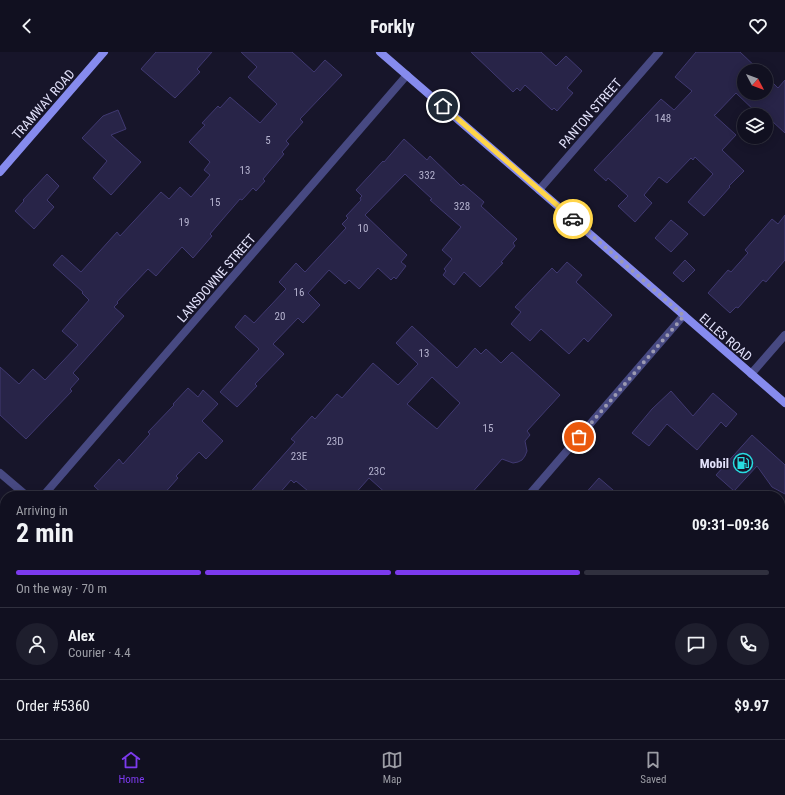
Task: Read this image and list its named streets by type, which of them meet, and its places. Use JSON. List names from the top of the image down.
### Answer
{
  "streets": {
    "main road": ["TRAMWAY ROAD", "ELLES ROAD"],
    "street": ["PANTON STREET", "LANSDOWNE STREET"]
  },
  "crossings": [
    ["PANTON STREET", "ELLES ROAD"],
    ["LANSDOWNE STREET", "ELLES ROAD"]
  ],
  "places": {
    "fuel station": ["Mobil"]
  },
  "house_numbers": [
    "148",
    "5",
    "13",
    "332",
    "15",
    "328",
    "19",
    "10",
    "16",
    "20",
    "13",
    "15",
    "23D",
    "23E",
    "23C"
  ],
  "north": "bottom right",
  "page": {
    "header": "Forkly",
    "heading": ["2 min", "Arriving in", "09:31–09:36"],
    "panel": [
      "Alex",
      "Courier · 4.4",
      "Order #5360",
      "$9.97"
    ],
    "bar": "On the way · 70 m",
    "tabs": ["Home", "Map", "Saved"]
  }
}
